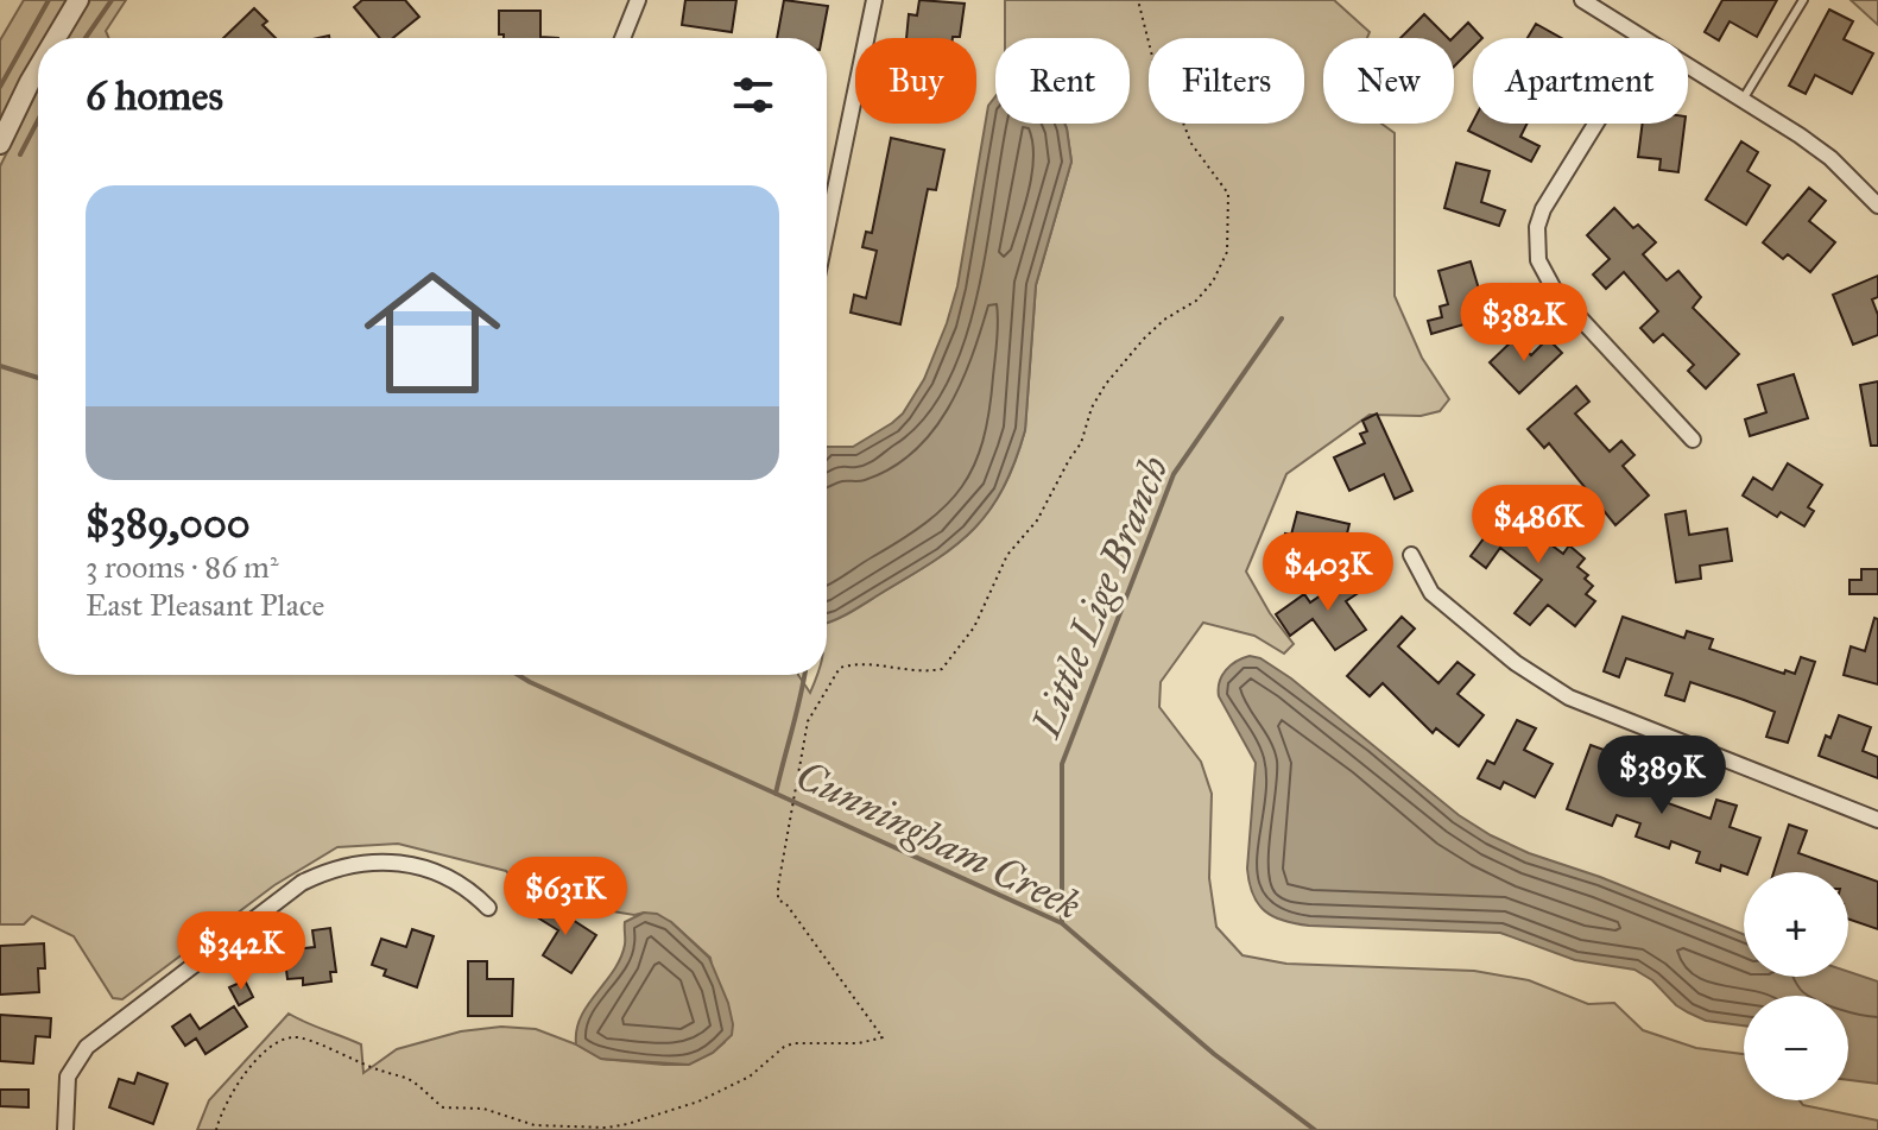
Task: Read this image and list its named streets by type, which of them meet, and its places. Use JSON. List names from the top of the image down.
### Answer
{
  "water": ["Little Lige Branch", "Cunningham Creek"],
  "page": {
    "chip": [
      "Buy",
      "Rent",
      "Filters",
      "New",
      "Apartment"
    ],
    "heading": "6 homes",
    "list": [
      {
        "name": "$389,000",
        "note": "3 rooms · 86 m² · East Pleasant Place"
      }
    ],
    "price": [
      "$382K",
      "$486K",
      "$403K",
      "$389K",
      "$631K",
      "$342K"
    ],
    "map_buttons": ["+", "−"]
  }
}
